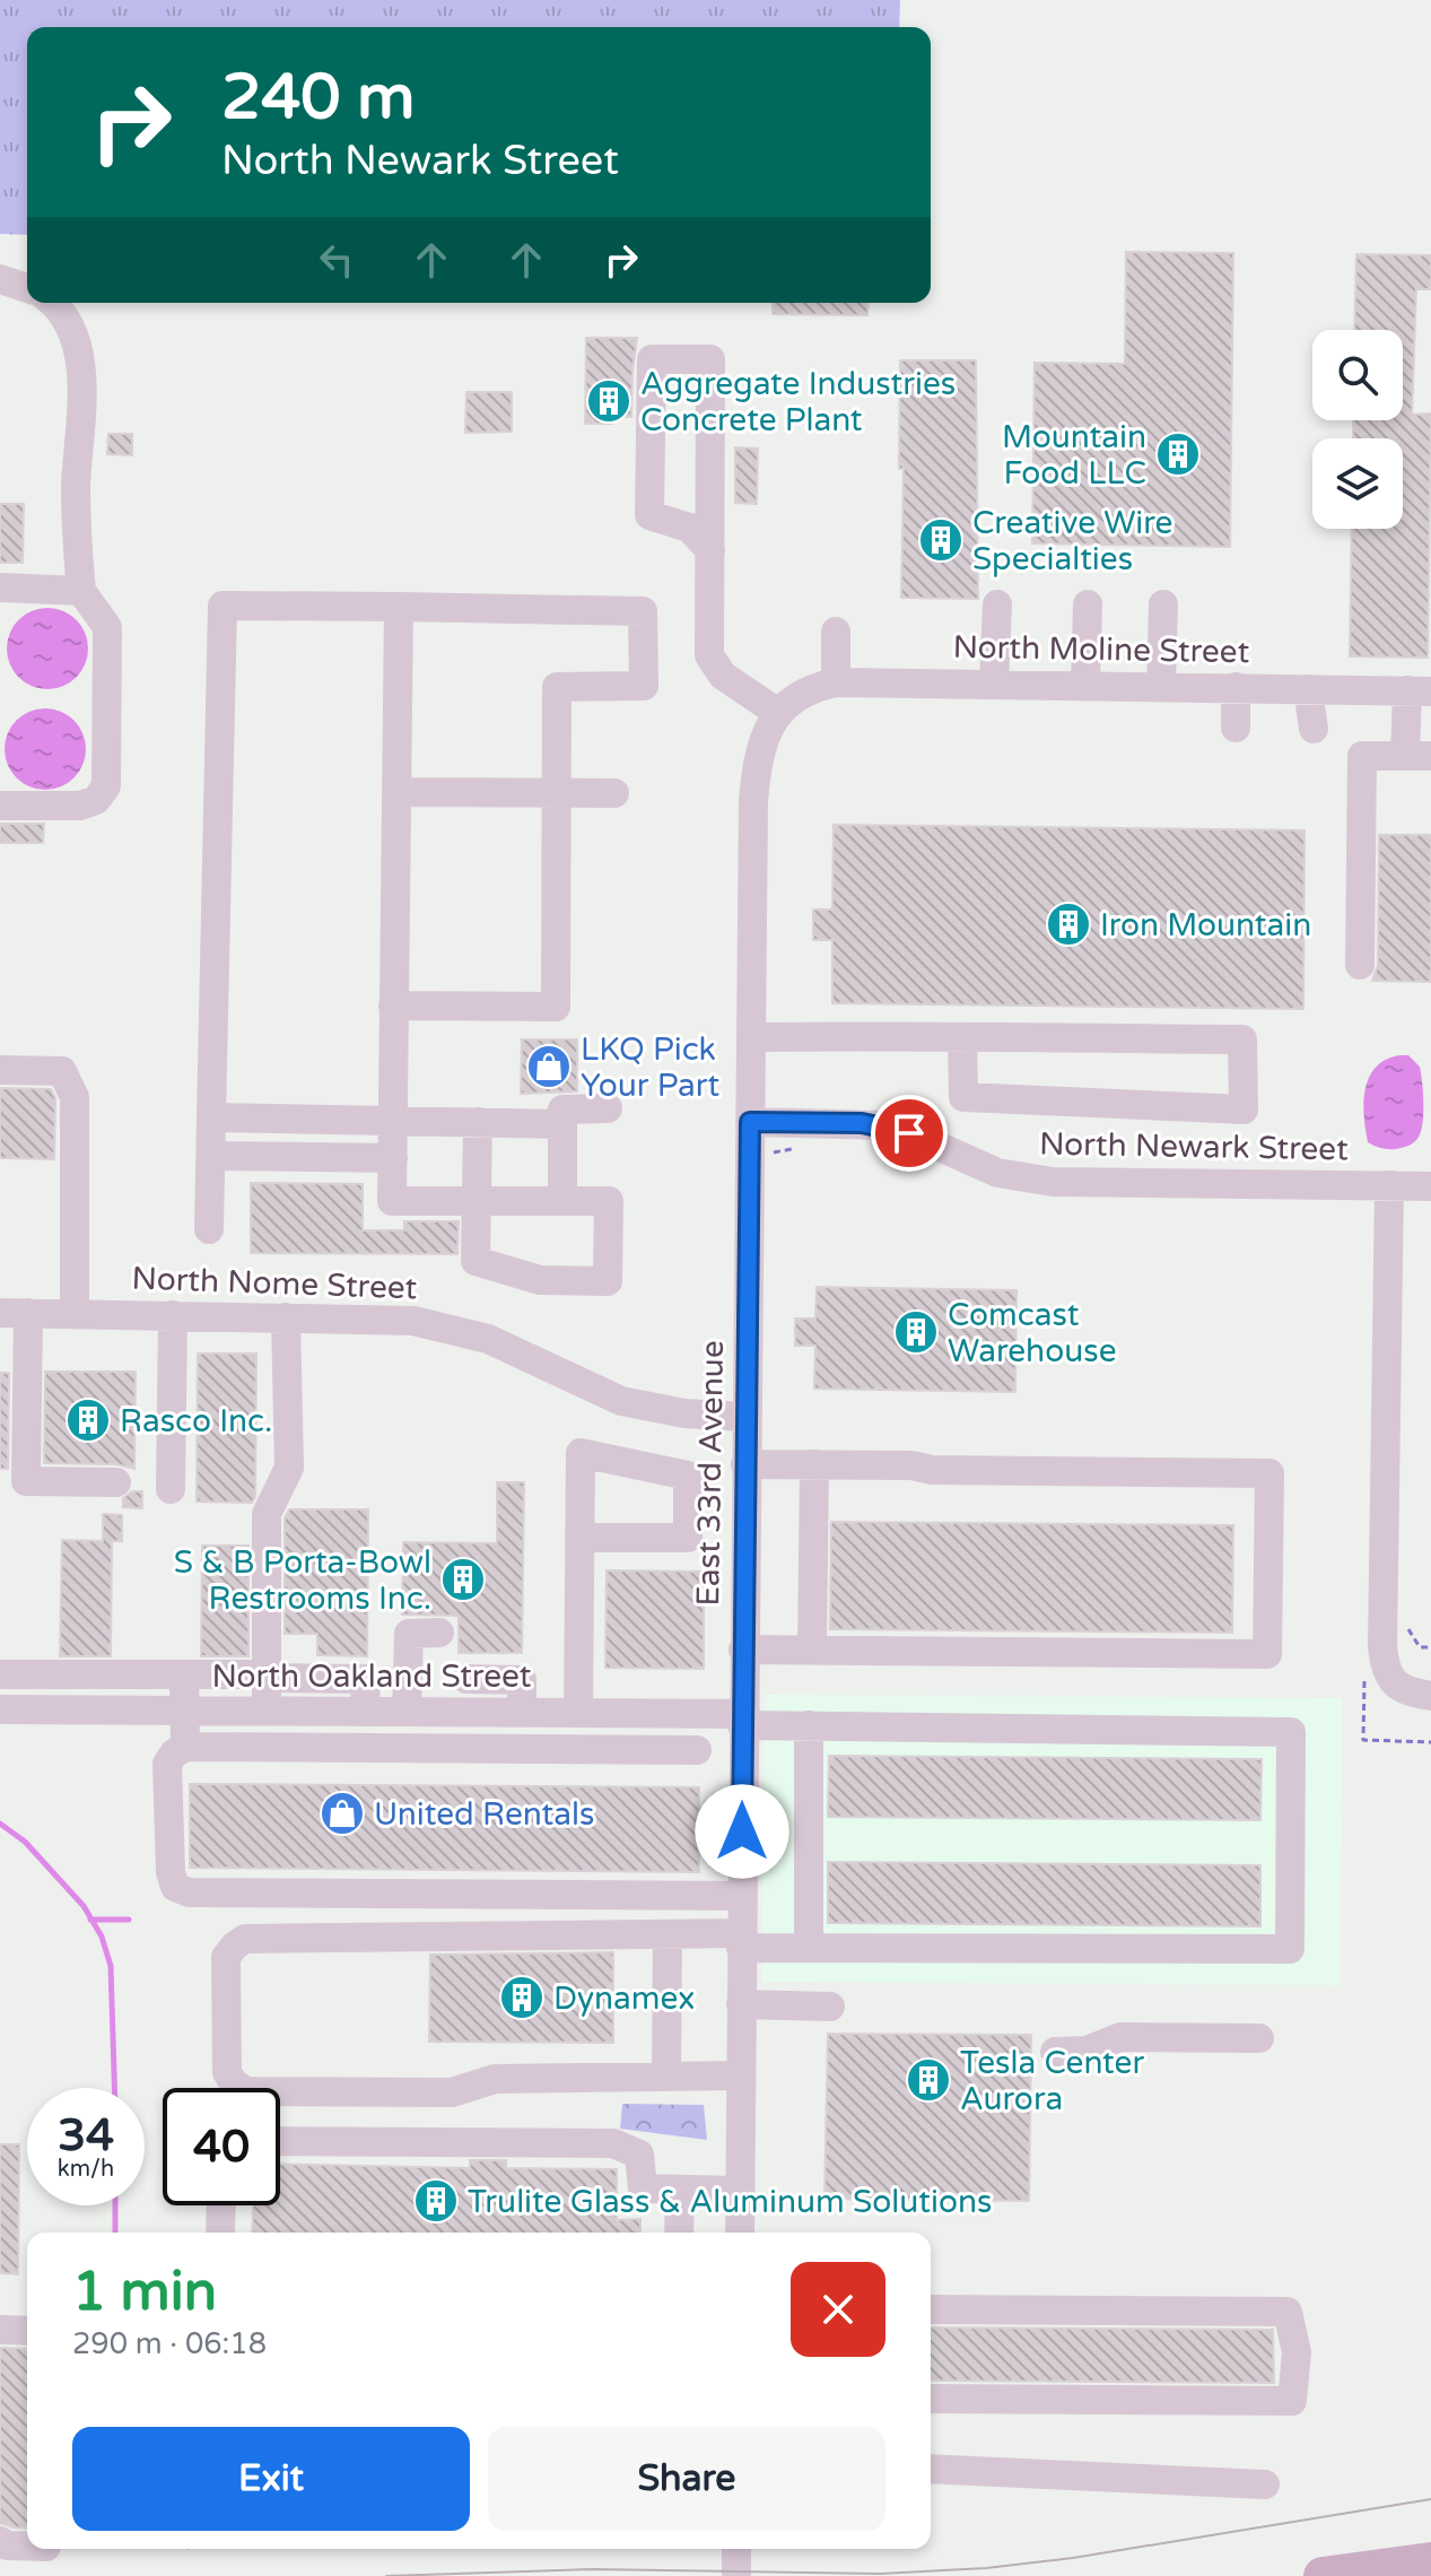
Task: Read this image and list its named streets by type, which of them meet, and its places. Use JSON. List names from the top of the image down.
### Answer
{
  "streets": {
    "street": [
      "North Moline Street",
      "North Newark Street",
      "North Nome Street",
      "East 33rd Avenue",
      "North Oakland Street"
    ]
  },
  "crossings": [
    ["North Moline Street", "East 33rd Avenue"],
    ["North Newark Street", "East 33rd Avenue"],
    ["North Nome Street", "East 33rd Avenue"],
    ["East 33rd Avenue", "North Oakland Street"]
  ],
  "places": {
    "building": [
      "Aggregate Industries Concrete Plant",
      "Mountain Food LLC",
      "Creative Wire Specialties",
      "Iron Mountain",
      "Comcast Warehouse",
      "Rasco Inc.",
      "S & B Porta-Bowl Restrooms Inc.",
      "Dynamex",
      "Tesla Center Aurora",
      "Trulite Glass & Aluminum Solutions"
    ],
    "shop": ["LKQ Pick Your Part", "United Rentals"]
  },
  "page": {
    "turn": ["240 m", "North Newark Street"],
    "speed": "34 km/h",
    "limit": "40",
    "heading": ["1 min", "290 m · 06:18"],
    "buttons": ["Exit", "Share"]
  }
}
